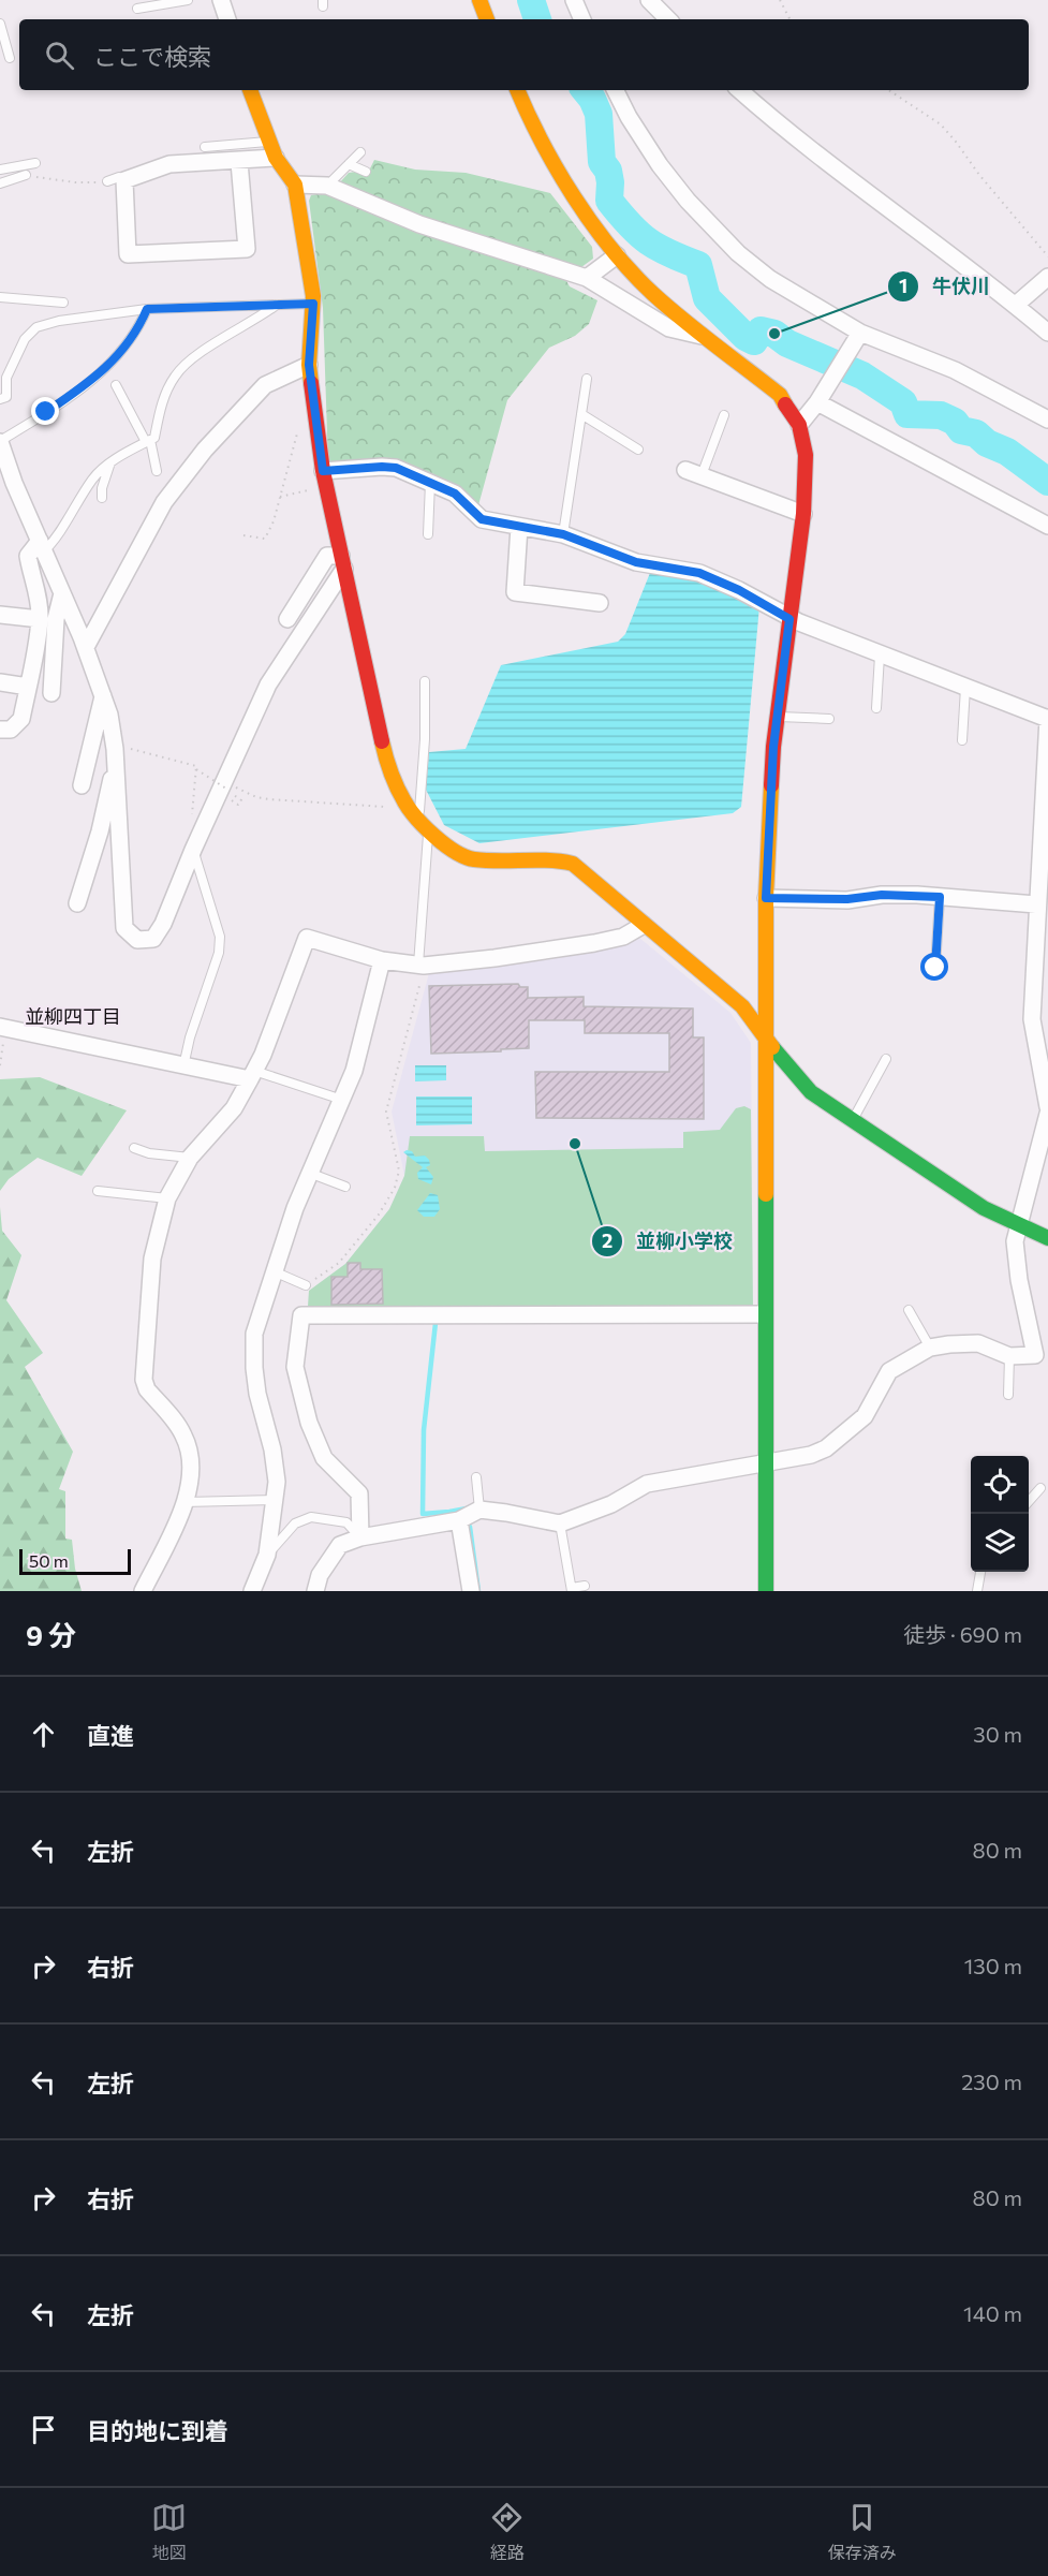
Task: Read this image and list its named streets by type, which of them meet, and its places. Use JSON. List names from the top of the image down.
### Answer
{
  "districts": ["並柳四丁目"],
  "places": ["牛伏川", "並柳小学校"],
  "scale_bar": "50 m",
  "page": {
    "search": "ここで検索",
    "scale": "50 m",
    "heading": ["9 分", "徒歩 · 690 m"],
    "list": [
      ["直進", "30 m"],
      ["左折", "80 m"],
      ["右折", "130 m"],
      ["左折", "230 m"],
      ["右折", "80 m"],
      ["左折", "140 m"],
      "目的地に到着"
    ],
    "nav": ["地図", "経路", "保存済み"]
  }
}
